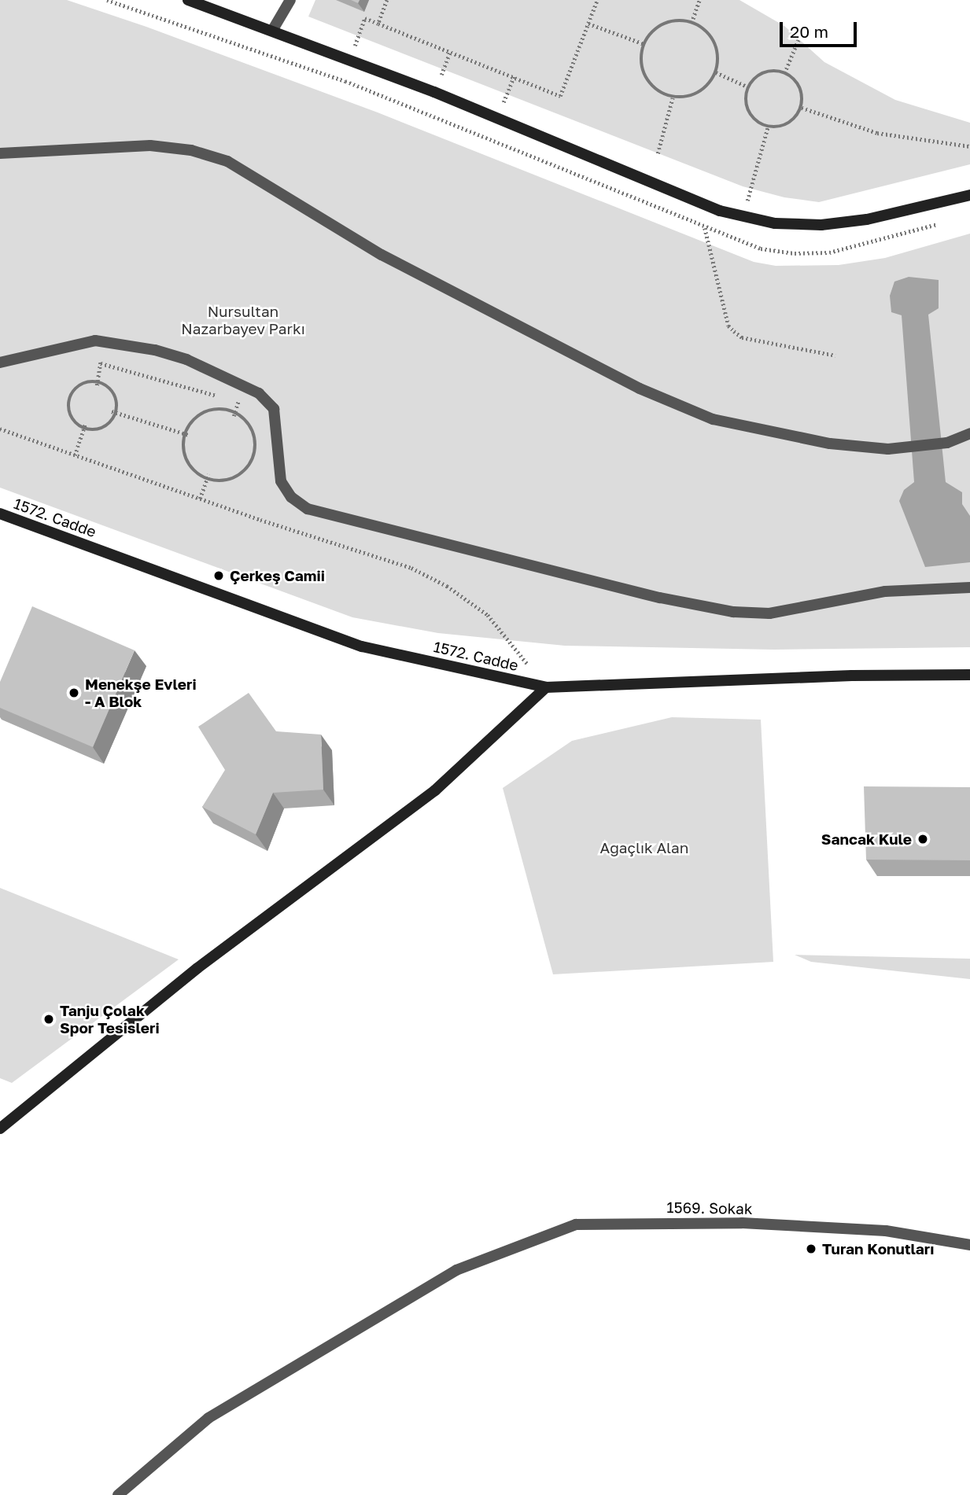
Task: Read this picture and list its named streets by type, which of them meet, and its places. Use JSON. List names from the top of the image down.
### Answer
{
  "streets": {
    "street": ["1572. Cadde", "1569. Sokak"]
  },
  "parks": ["Nursultan Nazarbayev Parkı", "Ağaçlık Alan"],
  "places": [
    "Çerkeş Camii",
    "Menekşe Evleri - A Blok",
    "Sancak Kule",
    "Tanju Çolak Spor Tesisleri",
    "Turan Konutları"
  ],
  "scale_bar": "20 m"
}
